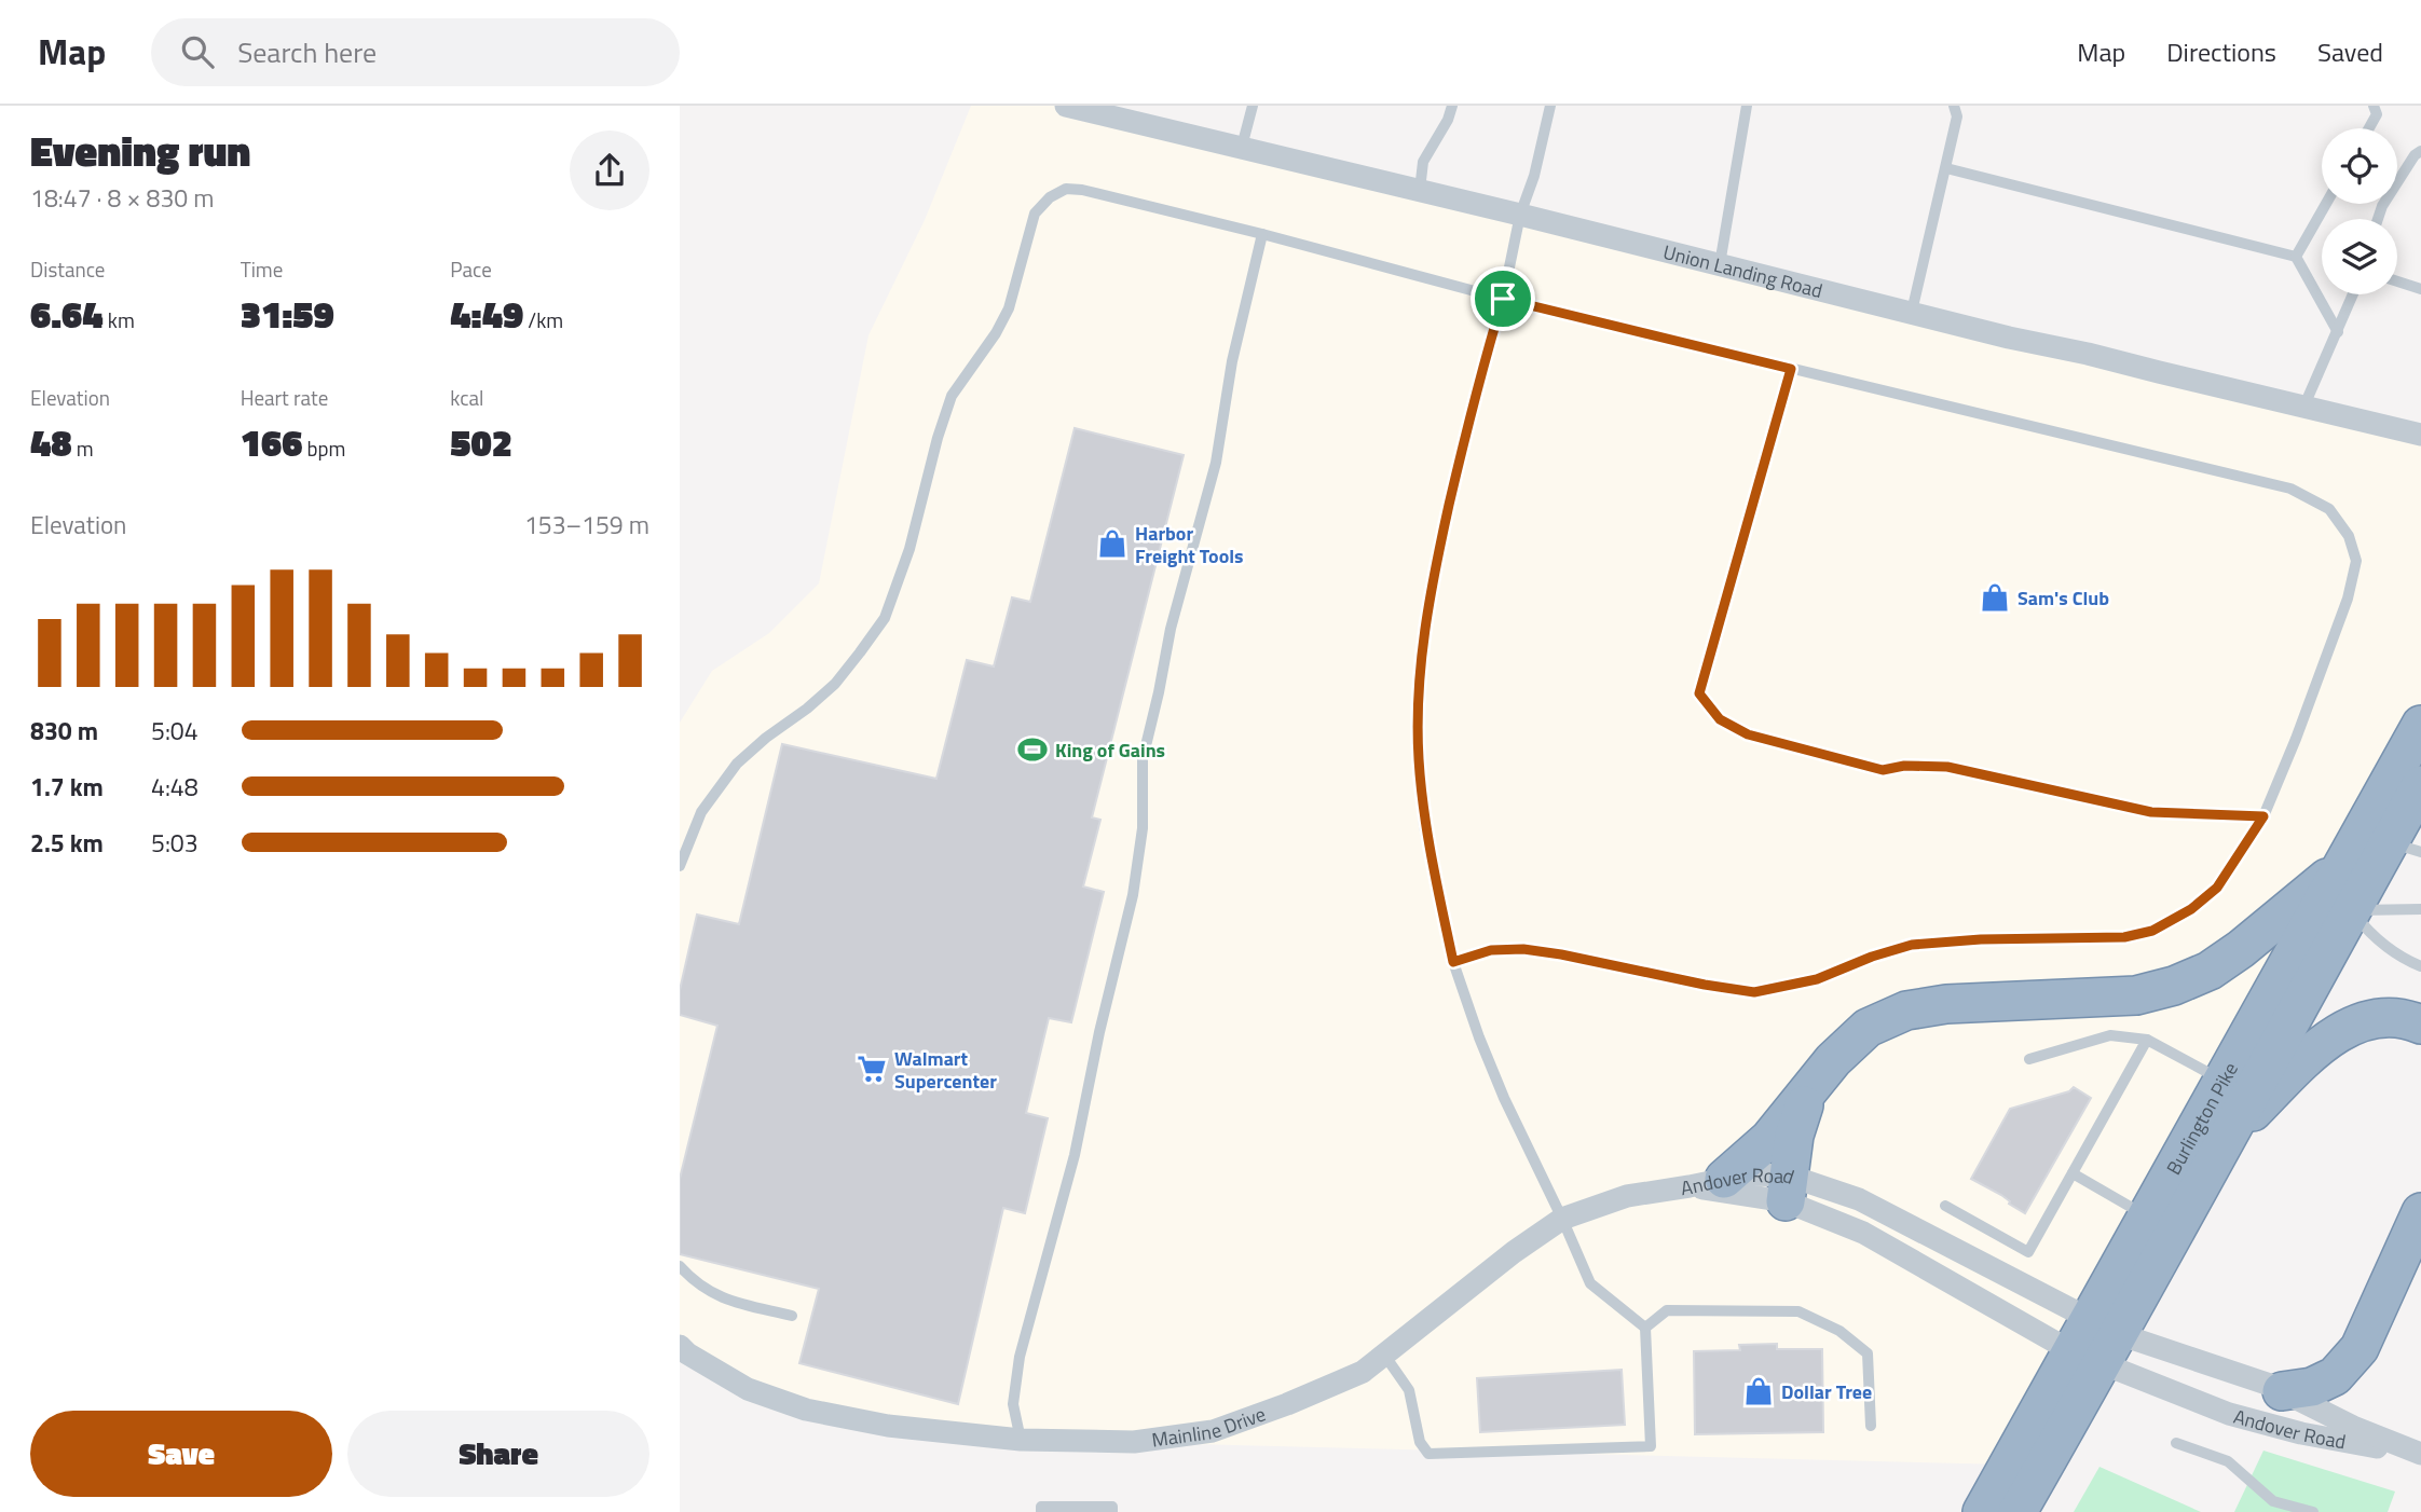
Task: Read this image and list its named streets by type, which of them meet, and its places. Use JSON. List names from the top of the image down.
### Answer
{
  "streets": {
    "highway": ["Burlington Pike"],
    "street": ["Union Landing Road", "Andover Road", "Mainline Drive"]
  },
  "crossings": [
    ["Burlington Pike", "Andover Road"],
    ["Andover Road", "Mainline Drive"]
  ],
  "places": {
    "shop": ["Harbor Freight Tools", "Sam's Club", "Dollar Tree"],
    "sports": ["King of Gains"],
    "supermarket": ["Walmart Supercenter"]
  },
  "page": {
    "header": "Map",
    "search": "Search here",
    "nav": ["Map", "Directions", "Saved"],
    "heading": ["Evening run", "18:47 · 8 × 830 m"],
    "stats": [
      ["Distance", "6.64 km"],
      ["Time", "31:59"],
      ["Pace", "4:49 /km"],
      ["Elevation", "48 m"],
      ["Heart rate", "166 bpm"],
      ["kcal", "502"]
    ],
    "chart": ["Elevation", "153–159 m"],
    "list": [
      {
        "name": "830 m",
        "note": "5:04"
      },
      {
        "name": "1.7 km",
        "note": "4:48"
      },
      {
        "name": "2.5 km",
        "note": "5:03"
      }
    ],
    "buttons": ["Save", "Share"]
  }
}
